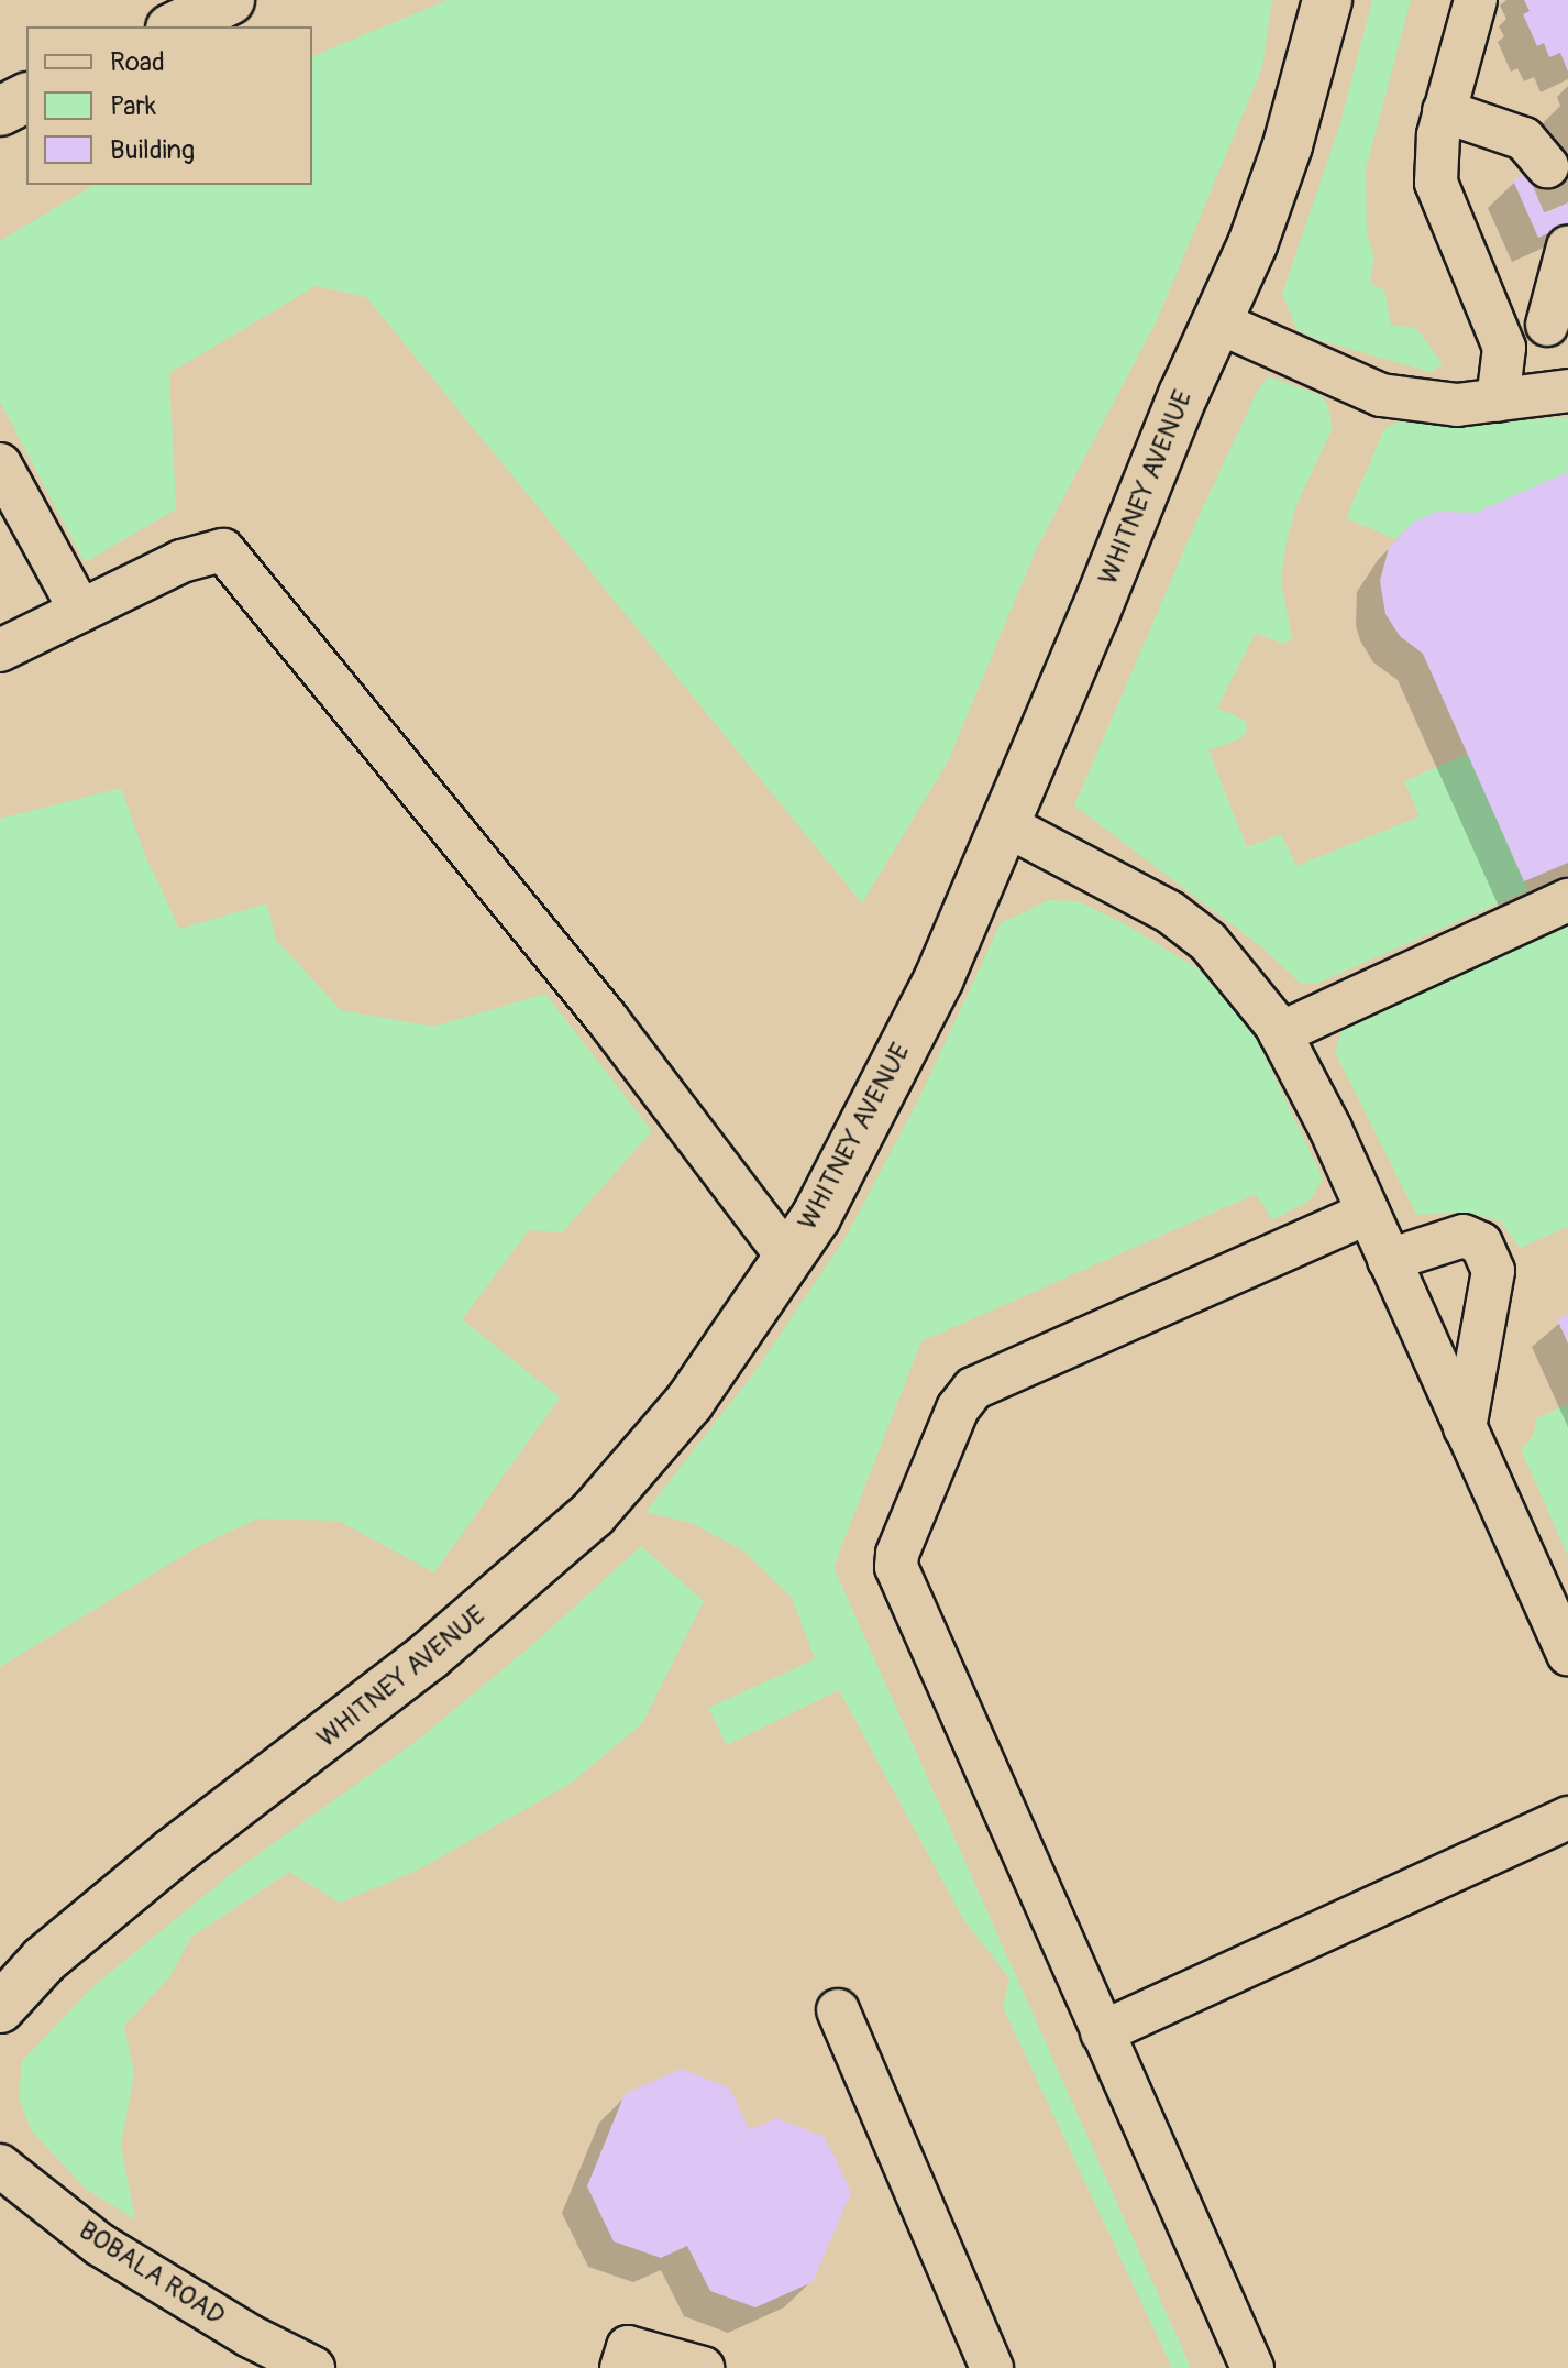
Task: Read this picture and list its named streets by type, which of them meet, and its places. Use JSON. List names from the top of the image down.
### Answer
{
  "streets": {
    "main road": ["WHITNEY AVENUE"],
    "street": ["BOBALA ROAD"]
  },
  "legend": ["Road", "Park", "Building"]
}
